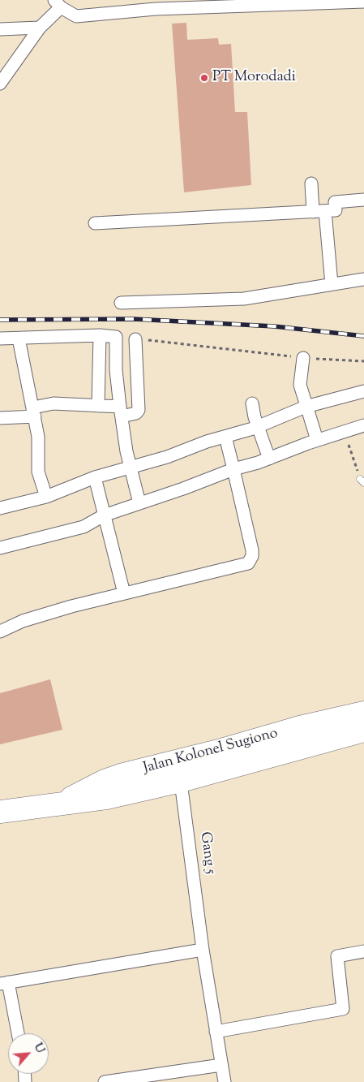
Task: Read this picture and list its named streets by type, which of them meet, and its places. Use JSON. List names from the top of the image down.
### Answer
{
  "streets": {
    "highway": ["Jalan Kolonel Sugiono"],
    "street": ["Gang 5"]
  },
  "crossings": [
    ["Jalan Kolonel Sugiono", "Gang 5"]
  ],
  "places": ["PT Morodadi"],
  "north": "top right"
}
